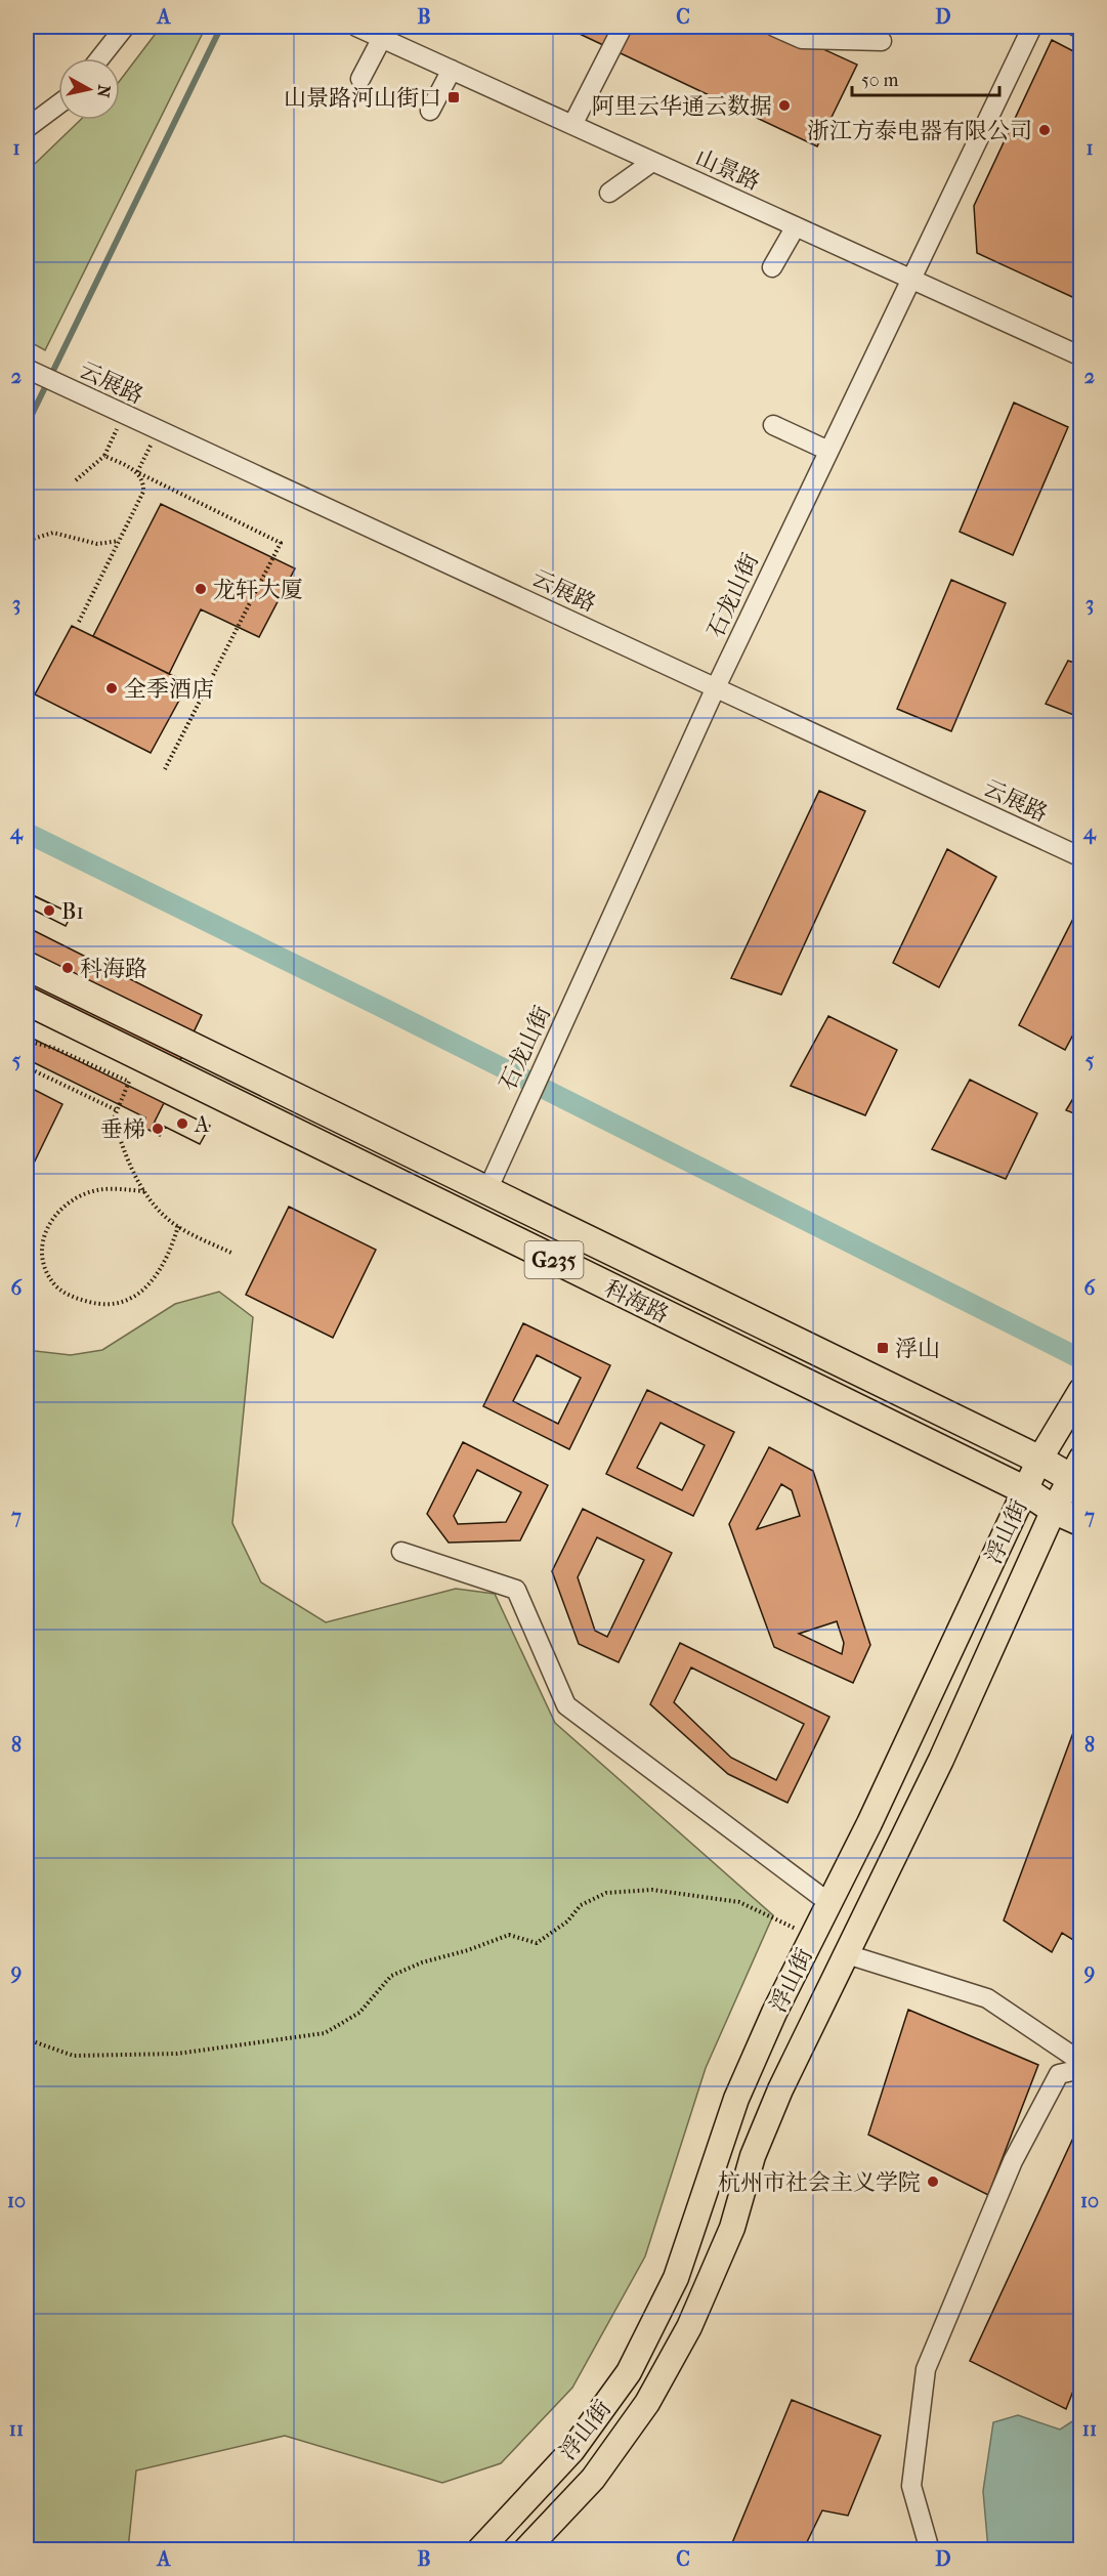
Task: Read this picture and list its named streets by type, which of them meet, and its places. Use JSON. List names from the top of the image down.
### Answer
{
  "streets": {
    "highway": ["G235", "科海路"],
    "main road": ["浮山街"],
    "street": ["山景路", "云展路", "石龙山街"]
  },
  "crossings": [
    ["山景路", "石龙山街"],
    ["云展路", "石龙山街"],
    ["石龙山街", "科海路"],
    ["科海路", "浮山街"]
  ],
  "places": {
    "transit": ["山景路河山街口", "浮山"],
    "other": [
      "阿里云华通云数据",
      "浙江方泰电器有限公司",
      "龙轩大厦",
      "全季酒店",
      "B1",
      "科海路",
      "A",
      "垂梯",
      "杭州市社会主义学院"
    ]
  },
  "scale_bar": "50 m",
  "north": "right",
  "grid": {
    "columns": [
      "A",
      "B",
      "C",
      "D"
    ],
    "rows": [
      "1",
      "2",
      "3",
      "4",
      "5",
      "6",
      "7",
      "8",
      "9",
      "10",
      "11"
    ]
  }
}
